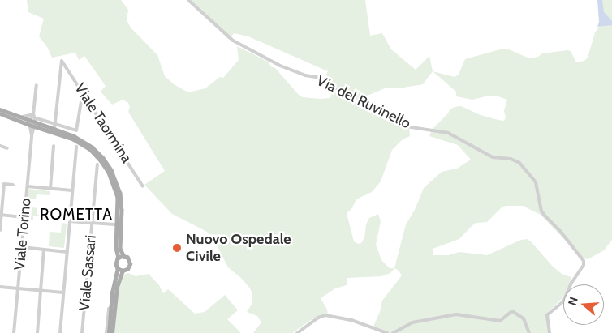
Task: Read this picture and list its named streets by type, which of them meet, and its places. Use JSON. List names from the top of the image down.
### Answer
{
  "streets": {
    "street": [
      "Via del Ruvinello",
      "Viale Taormina",
      "Viale Torino",
      "Viale Sassari"
    ]
  },
  "districts": ["ROMETTA"],
  "places": ["Nuovo Ospedale Civile"],
  "north": "left"
}
